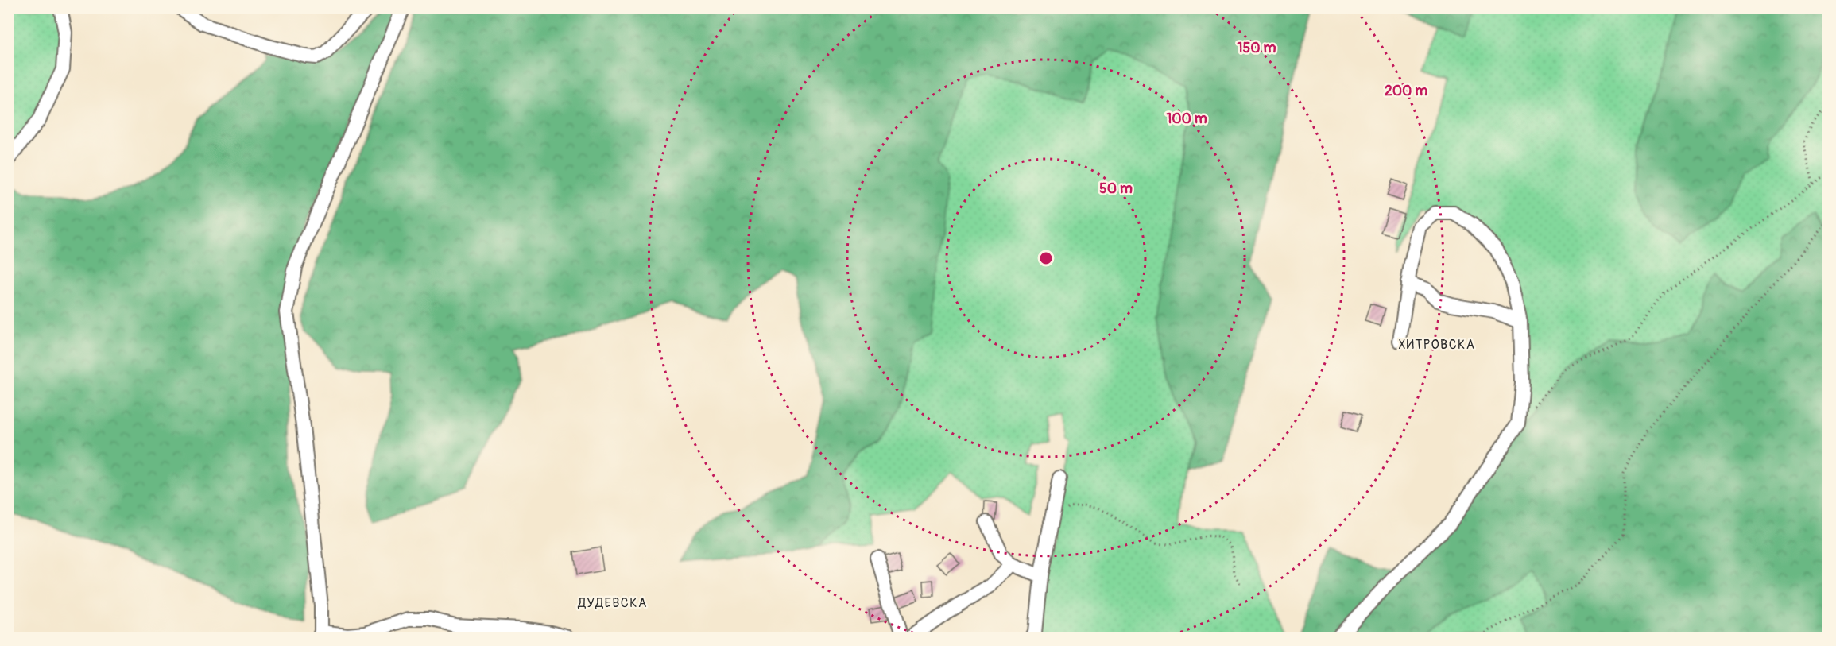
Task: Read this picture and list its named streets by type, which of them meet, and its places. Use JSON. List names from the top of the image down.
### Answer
{
  "districts": ["ХИТРОВСКА", "ДУДЕВСКА"],
  "rings": [
    "150 m",
    "200 m",
    "100 m",
    "50 m"
  ]
}
